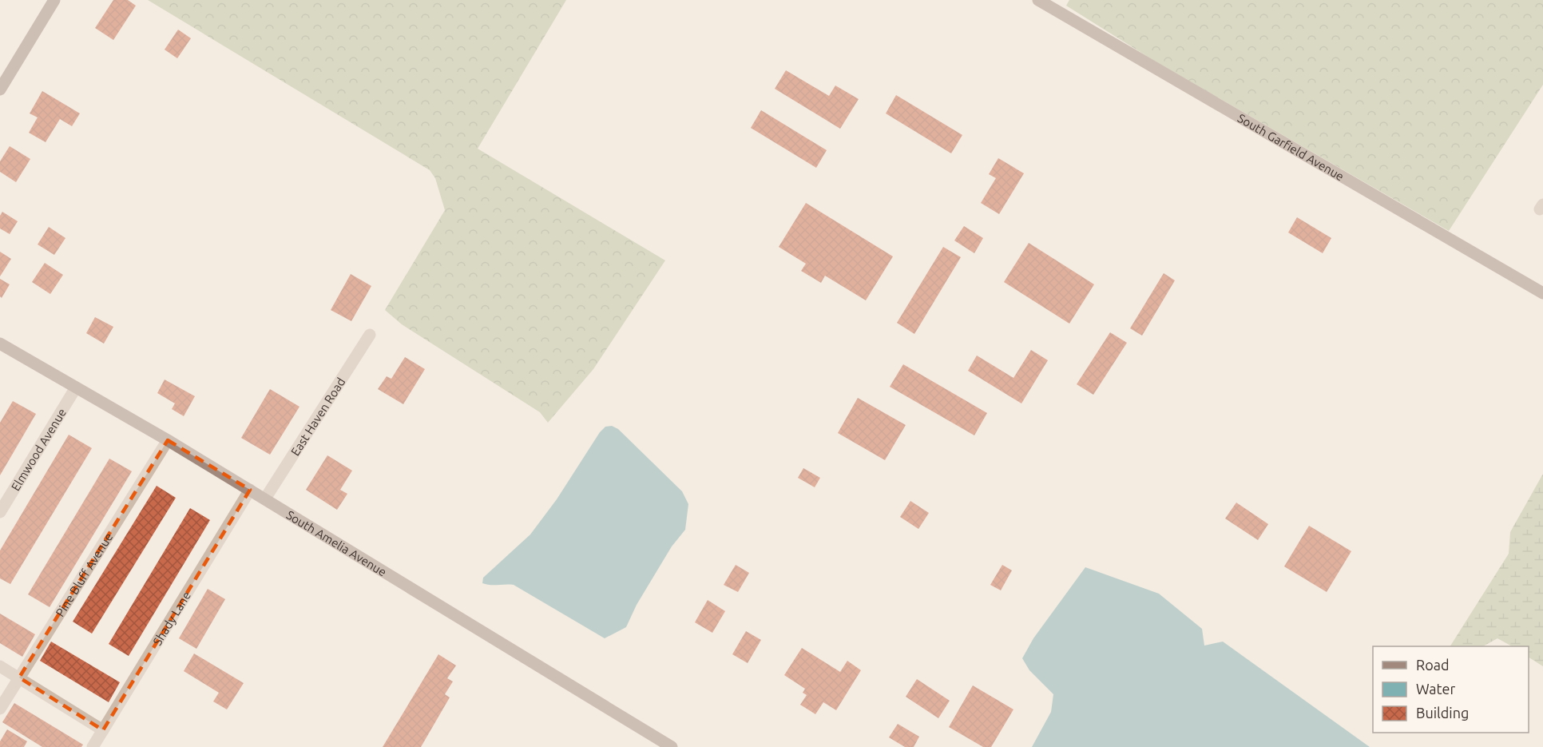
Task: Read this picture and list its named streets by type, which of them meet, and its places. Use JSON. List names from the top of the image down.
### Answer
{
  "streets": {
    "street": [
      "South Garfield Avenue",
      "East Haven Road",
      "Elmwood Avenue",
      "South Amelia Avenue",
      "Pine Bluff Avenue",
      "Shady Lane"
    ]
  },
  "crossings": [
    ["East Haven Road", "South Amelia Avenue"],
    ["Elmwood Avenue", "South Amelia Avenue"],
    ["South Amelia Avenue", "Pine Bluff Avenue"],
    ["South Amelia Avenue", "Shady Lane"]
  ],
  "legend": ["Road", "Water", "Building"]
}
